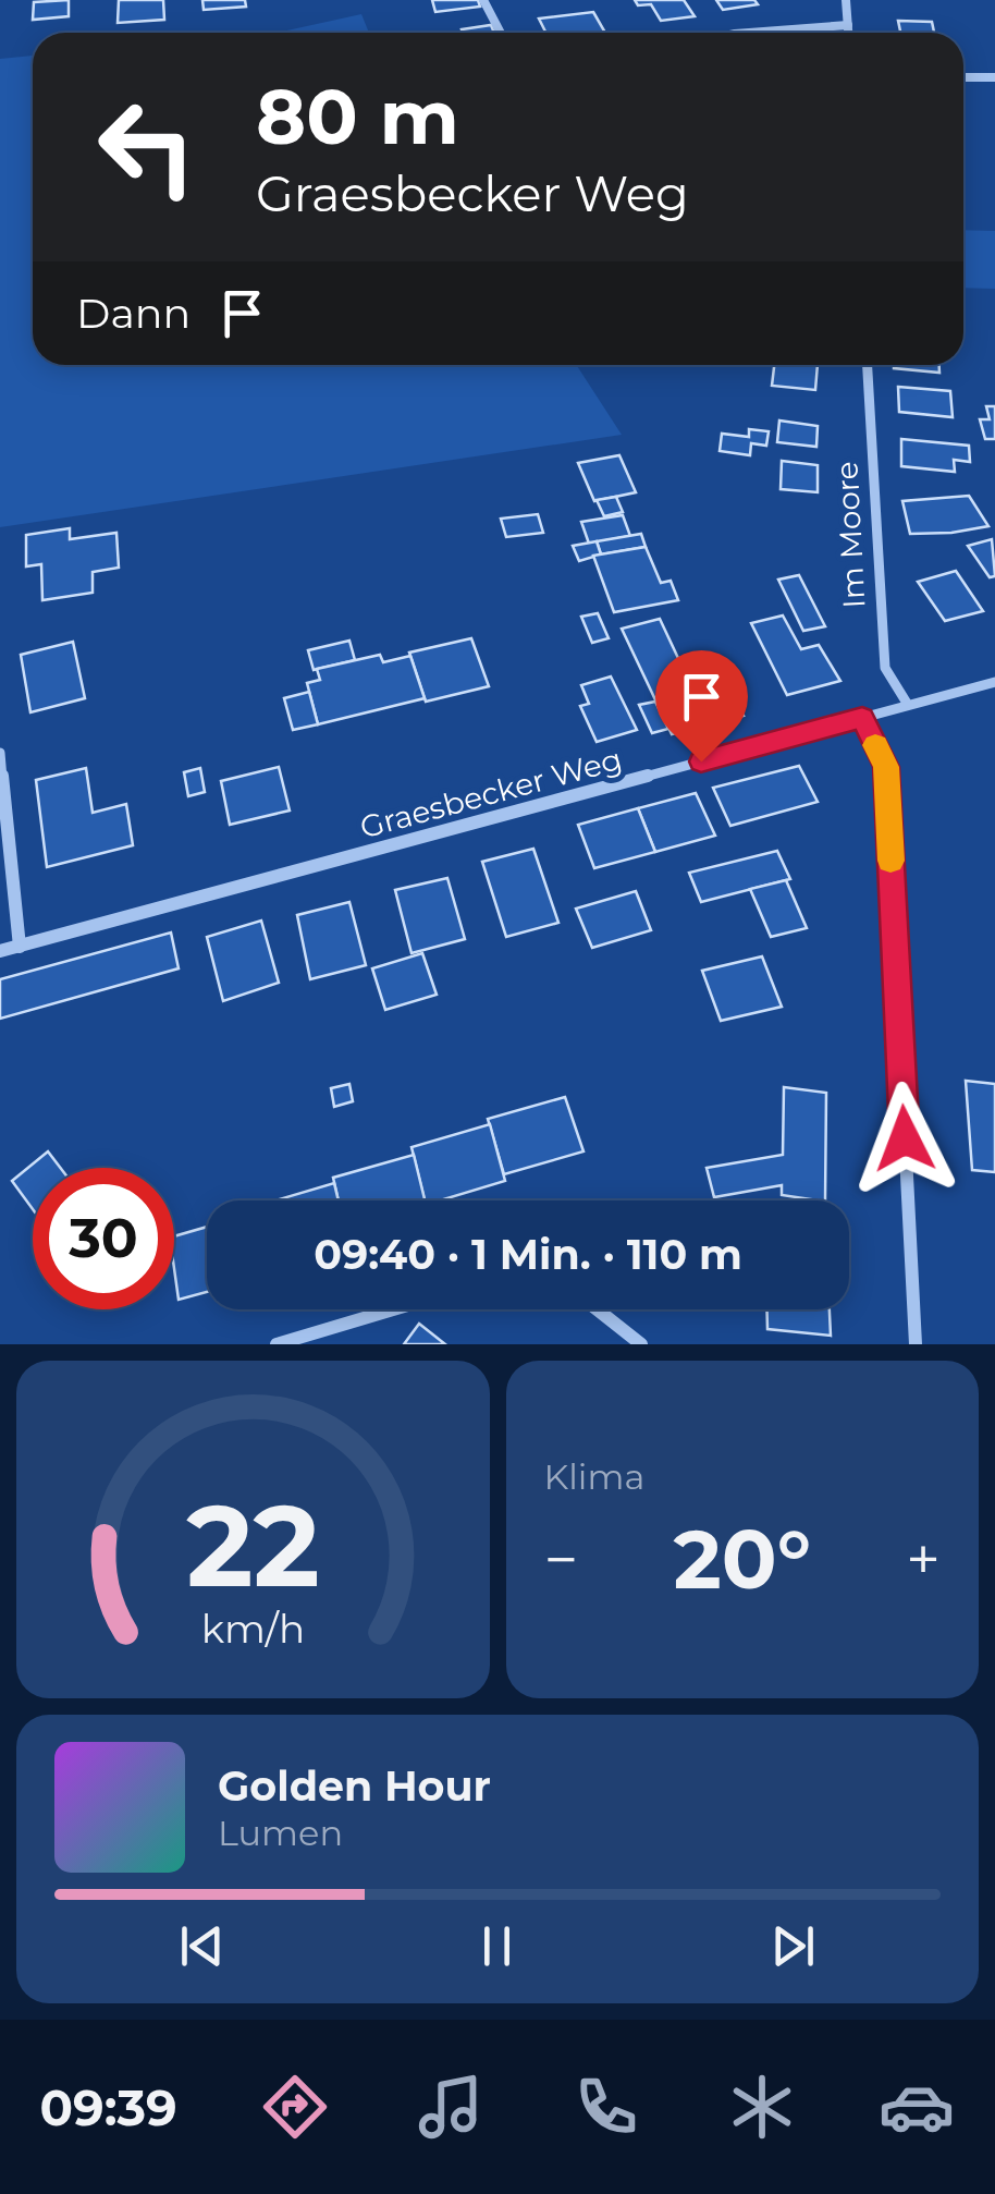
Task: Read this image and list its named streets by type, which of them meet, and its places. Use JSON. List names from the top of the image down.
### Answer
{
  "streets": {
    "street": ["Im Moore", "Graesbecker Weg"]
  },
  "crossings": [
    ["Im Moore", "Graesbecker Weg"]
  ],
  "page": {
    "turn": ["80 m", "Graesbecker Weg"],
    "then": "Dann",
    "limit": "30",
    "trip": "09:40 · 1 Min. · 110 m",
    "tile": "Klima",
    "heat": ["−", "20°", "+"],
    "song": ["Golden Hour", "Lumen"],
    "tabs": "09:39",
    "gauge": ["22", "km/h"]
  }
}
